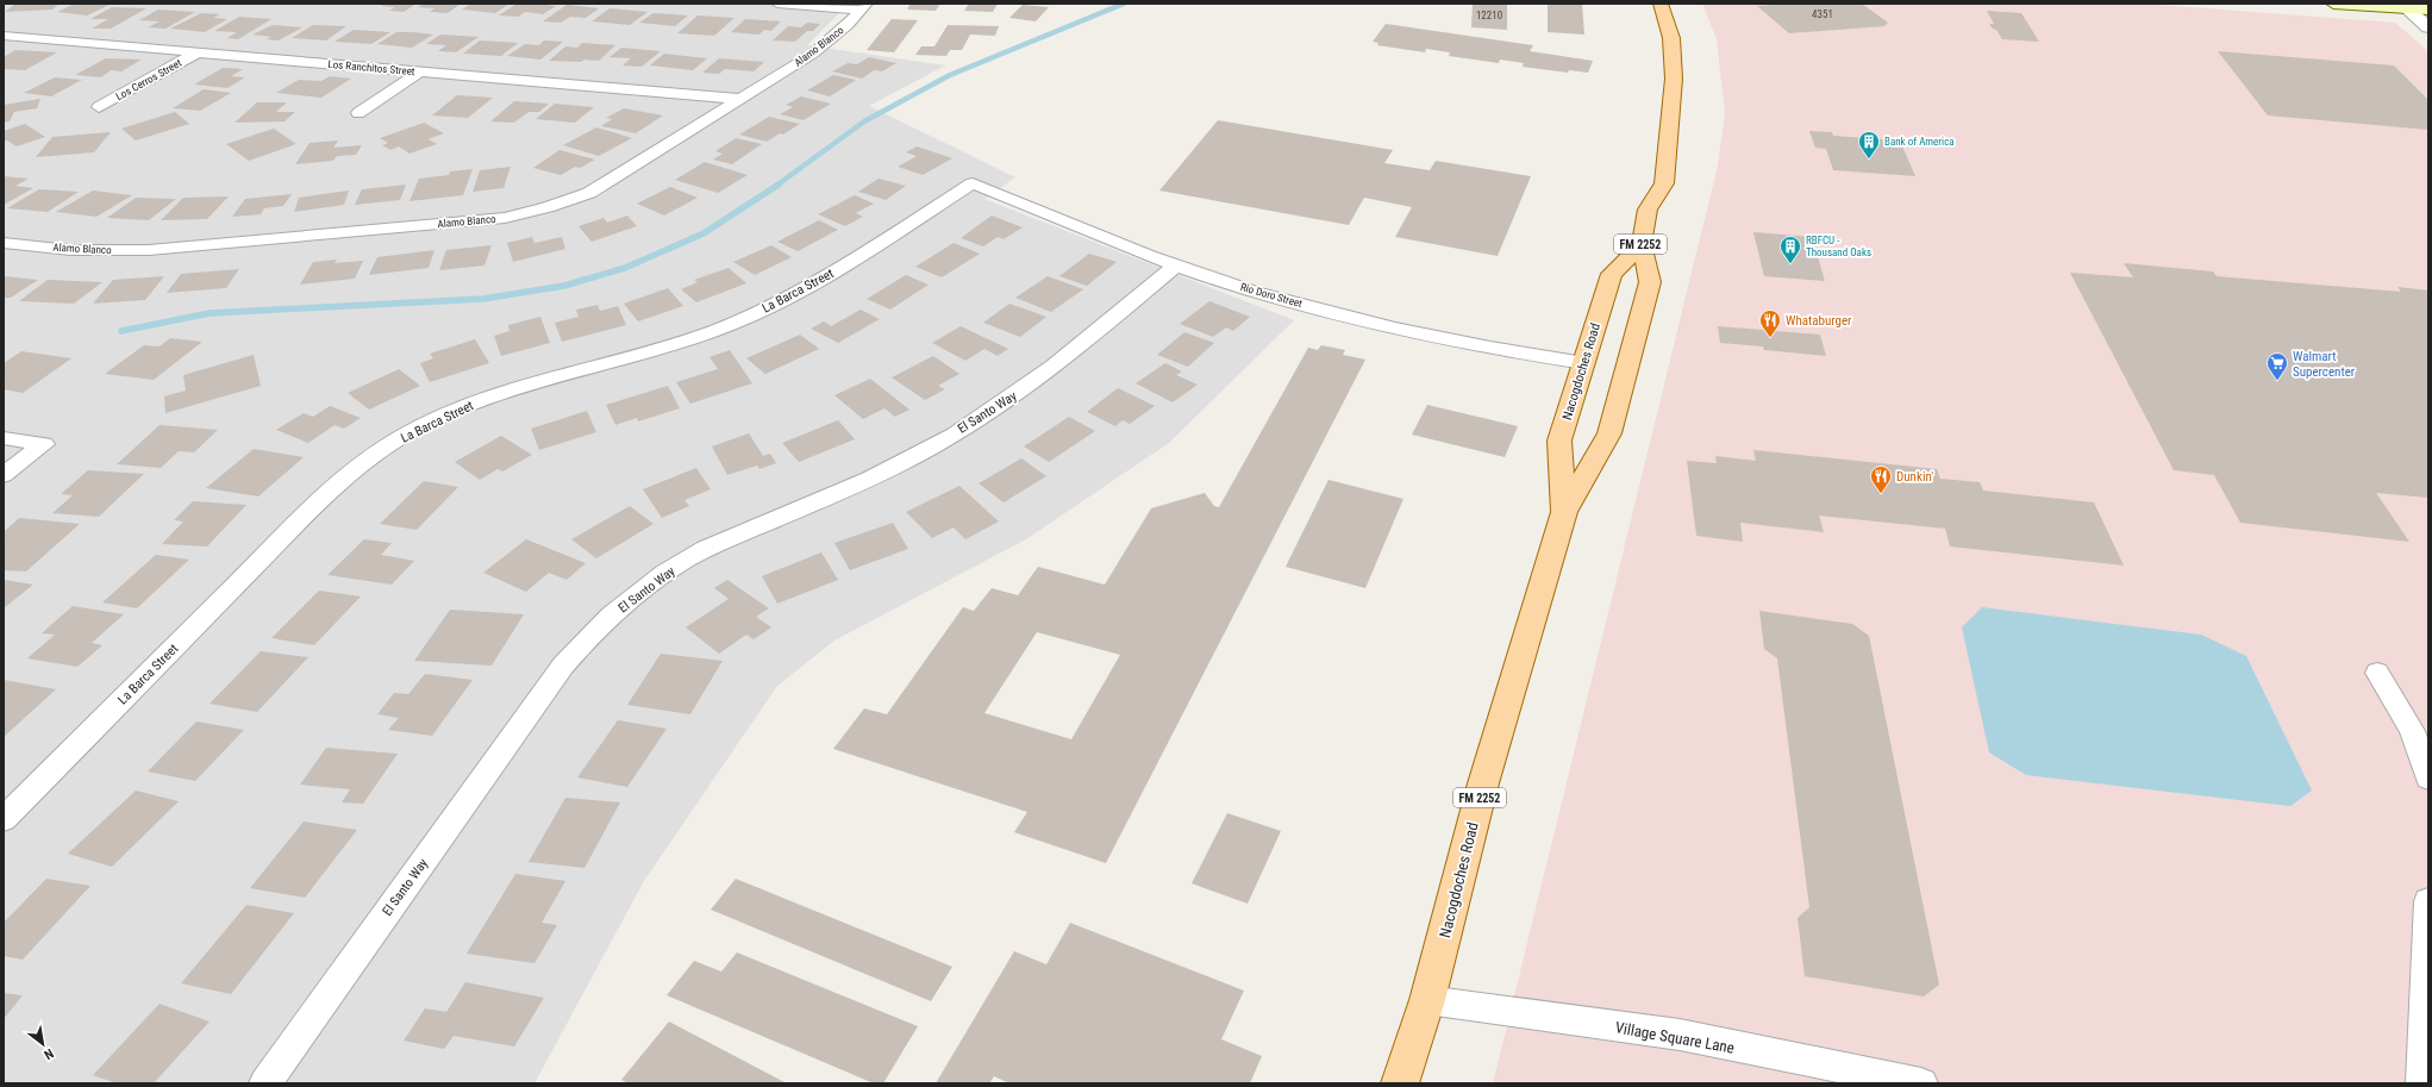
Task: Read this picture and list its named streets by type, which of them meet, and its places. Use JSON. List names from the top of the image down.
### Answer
{
  "streets": {
    "main road": ["FM 2252", "Nacogdoches Road"],
    "street": [
      "Alamo Blanco",
      "Los Ranchitos Street",
      "Los Cerros Street",
      "La Barca Street",
      "Rio Doro Street",
      "El Santo Way",
      "Village Square Lane"
    ]
  },
  "crossings": [
    ["Alamo Blanco", "Los Ranchitos Street"],
    ["Los Ranchitos Street", "Los Cerros Street"],
    ["La Barca Street", "Rio Doro Street"],
    ["Rio Doro Street", "Nacogdoches Road"],
    ["Rio Doro Street", "El Santo Way"],
    ["Nacogdoches Road", "Village Square Lane"]
  ],
  "places": {
    "building": ["Bank of America", "RBFCU - Thousand Oaks"],
    "restaurant": ["Whataburger", "Dunkin'"],
    "supermarket": ["Walmart Supercenter"]
  },
  "house_numbers": ["4351", "12210"],
  "north": "bottom right"
}
